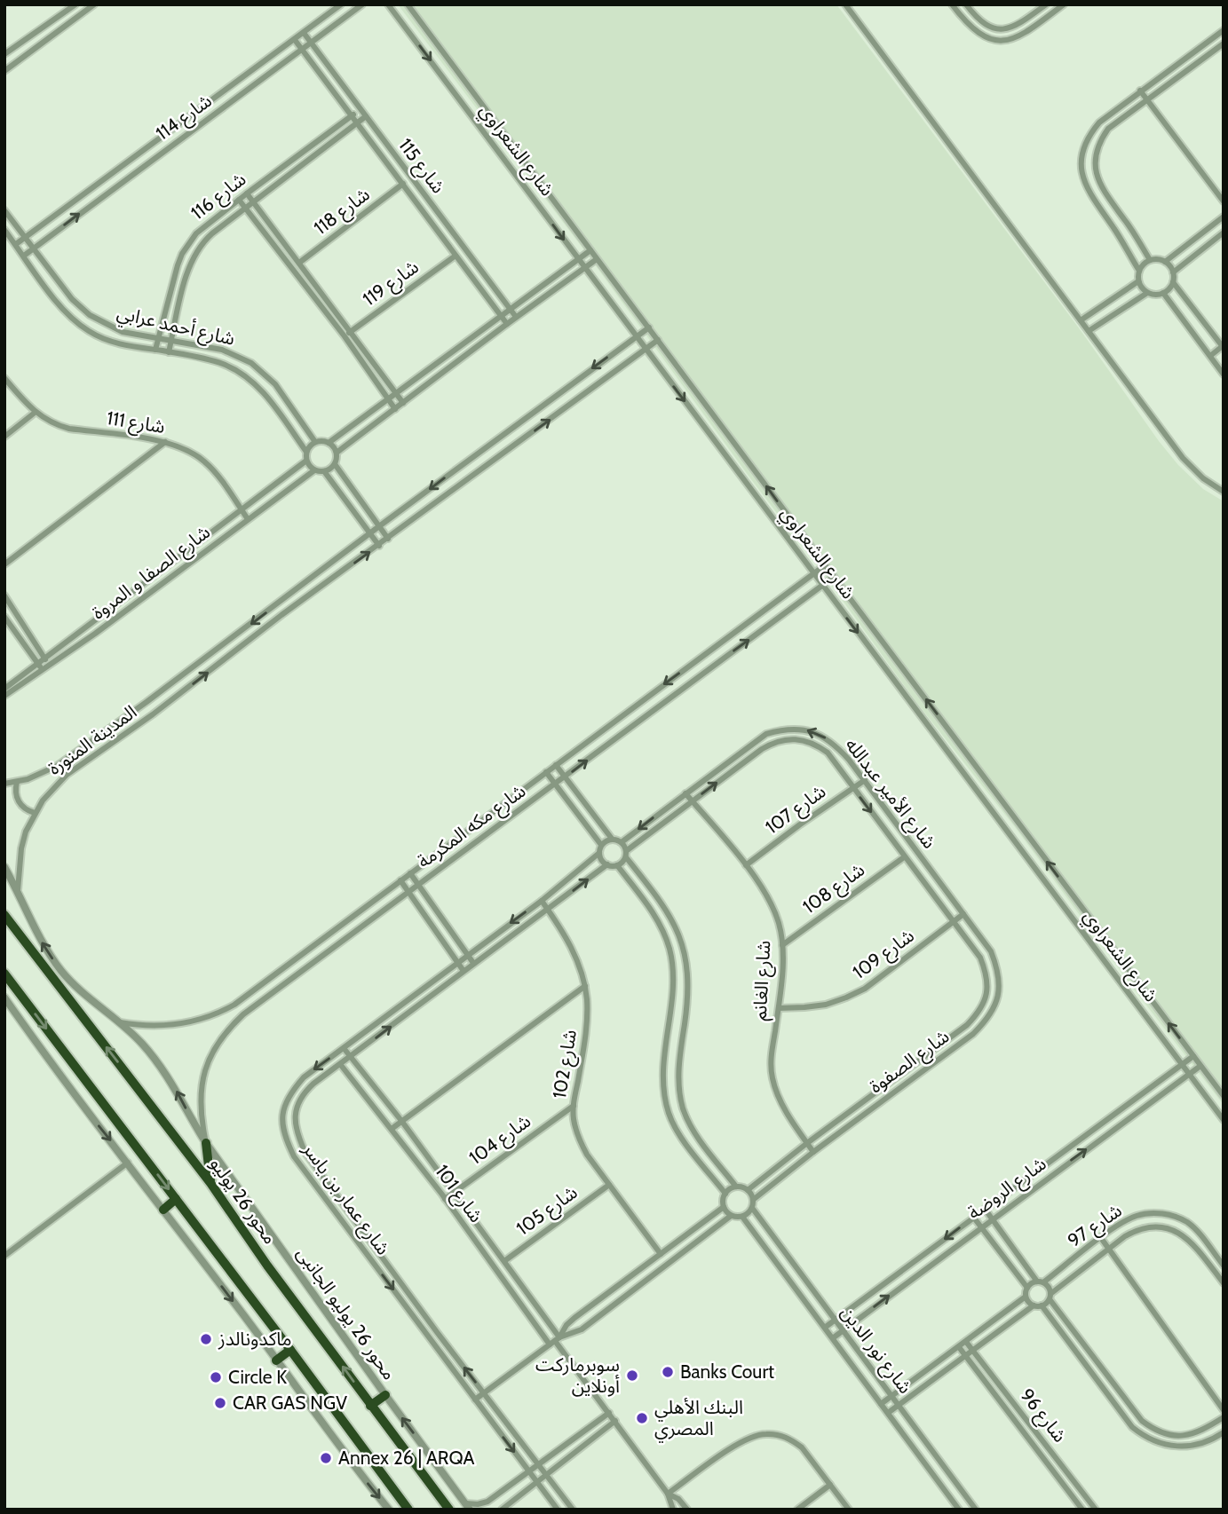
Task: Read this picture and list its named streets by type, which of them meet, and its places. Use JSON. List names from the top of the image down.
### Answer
{
  "streets": {
    "highway": ["محور 26 يوليو"],
    "street": [
      "شارع 114",
      "شارع الشعراوي",
      "شارع 115",
      "شارع 116",
      "شارع 118",
      "شارع 119",
      "شارع أحمد عرابي",
      "شارع 111",
      "شارع الصفا و المروة",
      "المدينة المنورة",
      "شارع الأمير عبدالله",
      "شارع 107",
      "شارع مكه المكرمة",
      "شارع 108",
      "شارع 109",
      "شارع الغانم",
      "شارع الصفوة",
      "شارع 102",
      "شارع 104",
      "شارع الروضة",
      "شارع 101",
      "شارع عمار بن ياسر",
      "شارع 105",
      "شارع 97",
      "محور 26 يوليو الجانبى",
      "شارع نور الدين",
      "شارع 96"
    ]
  },
  "crossings": [
    ["شارع 114", "شارع 115"],
    ["شارع 114", "شارع أحمد عرابي"],
    ["شارع الشعراوي", "المدينة المنورة"],
    ["شارع الشعراوي", "شارع مكه المكرمة"],
    ["شارع الشعراوي", "شارع الروضة"],
    ["شارع 115", "شارع 116"],
    ["شارع 115", "شارع 118"],
    ["شارع 115", "شارع 119"],
    ["شارع 116", "شارع أحمد عرابي"],
    ["شارع أحمد عرابي", "شارع الصفا و المروة"],
    ["شارع 111", "شارع الصفا و المروة"],
    ["المدينة المنورة", "محور 26 يوليو الجانبى"],
    ["شارع الأمير عبدالله", "شارع 107"],
    ["شارع الأمير عبدالله", "شارع 108"],
    ["شارع الأمير عبدالله", "شارع 109"],
    ["شارع الأمير عبدالله", "شارع الغانم"],
    ["شارع الأمير عبدالله", "شارع الصفوة"],
    ["شارع الأمير عبدالله", "شارع عمار بن ياسر"],
    ["شارع 107", "شارع الغانم"],
    ["شارع مكه المكرمة", "محور 26 يوليو الجانبى"],
    ["شارع 108", "شارع الغانم"],
    ["شارع 109", "شارع الغانم"],
    ["شارع 109", "شارع الصفوة"],
    ["شارع الغانم", "شارع الصفوة"],
    ["شارع الصفوة", "شارع نور الدين"],
    ["شارع 102", "شارع 104"],
    ["شارع 102", "شارع عمار بن ياسر"],
    ["شارع 102", "شارع 105"],
    ["شارع 104", "شارع 101"],
    ["شارع الروضة", "شارع نور الدين"],
    ["شارع 101", "شارع عمار بن ياسر"],
    ["شارع 101", "شارع 105"]
  ],
  "one_way": ["محور 26 يوليو الجانبى"],
  "places": [
    "ماكدونالدز",
    "Banks Court",
    "سوبرماركت أونلاين",
    "Circle K",
    "CAR GAS NGV",
    "البنك الأهلي المصري",
    "Annex 26 | ARQA"
  ]
}
